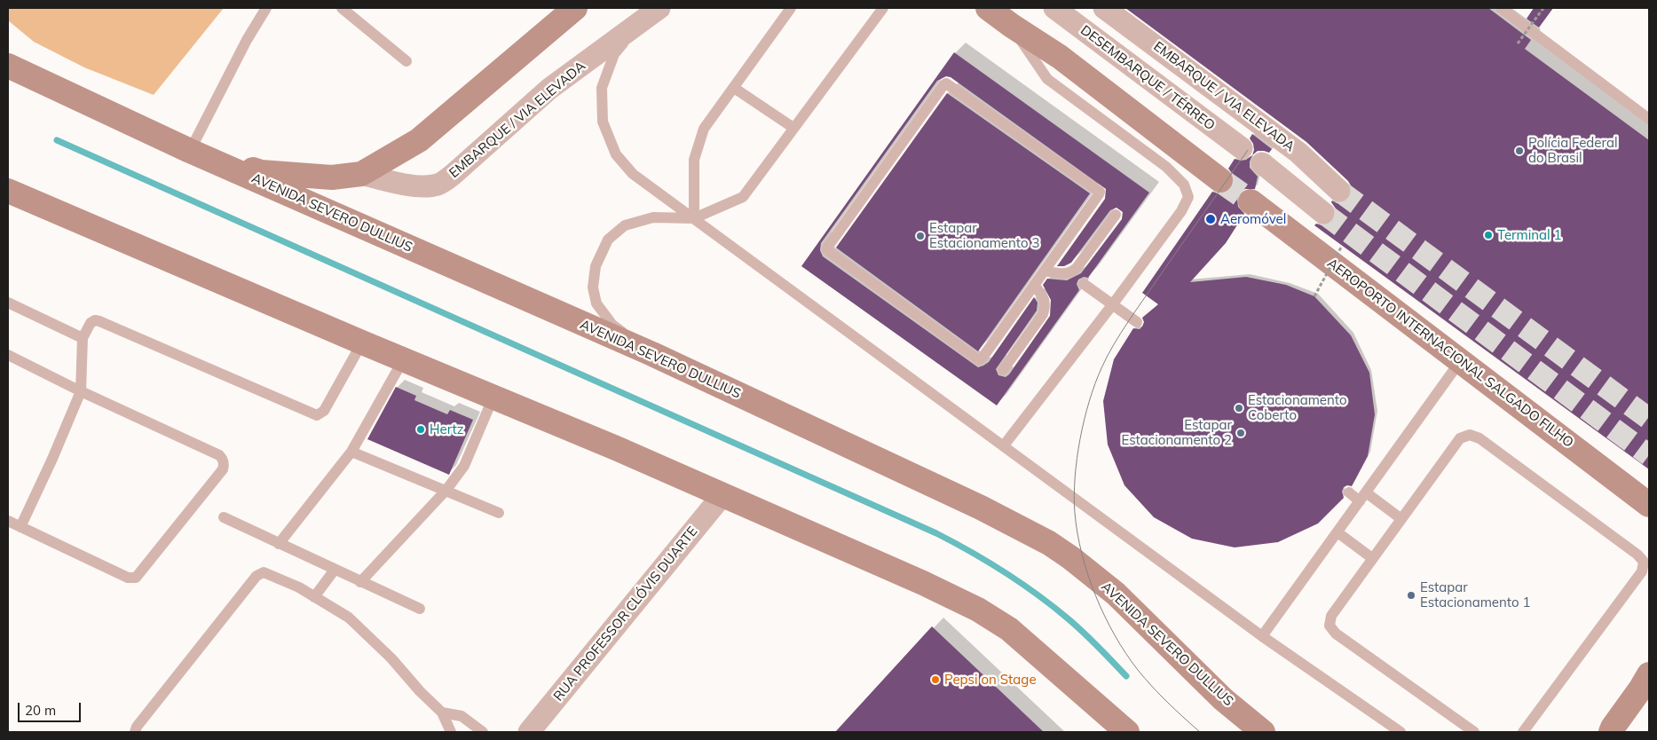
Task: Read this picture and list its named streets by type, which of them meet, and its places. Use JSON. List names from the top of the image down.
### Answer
{
  "streets": {
    "main road": ["AVENIDA SEVERO DULLIUS", "AEROPORTO INTERNACIONAL SALGADO FILHO"],
    "street": ["DESEMBARQUE / TÉRREO", "EMBARQUE / VIA ELEVADA", "RUA PROFESSOR CLÓVIS DUARTE"]
  },
  "places": [
    "Polícia Federal do Brasil",
    "Aeromóvel",
    "Terminal 1",
    "Estapar Estacionamento 3",
    "Estacionamento Coberto",
    "Hertz",
    "Estapar Estacionamento 2",
    "Estapar Estacionamento 1",
    "Pepsi on Stage"
  ],
  "scale_bar": "20 m"
}
